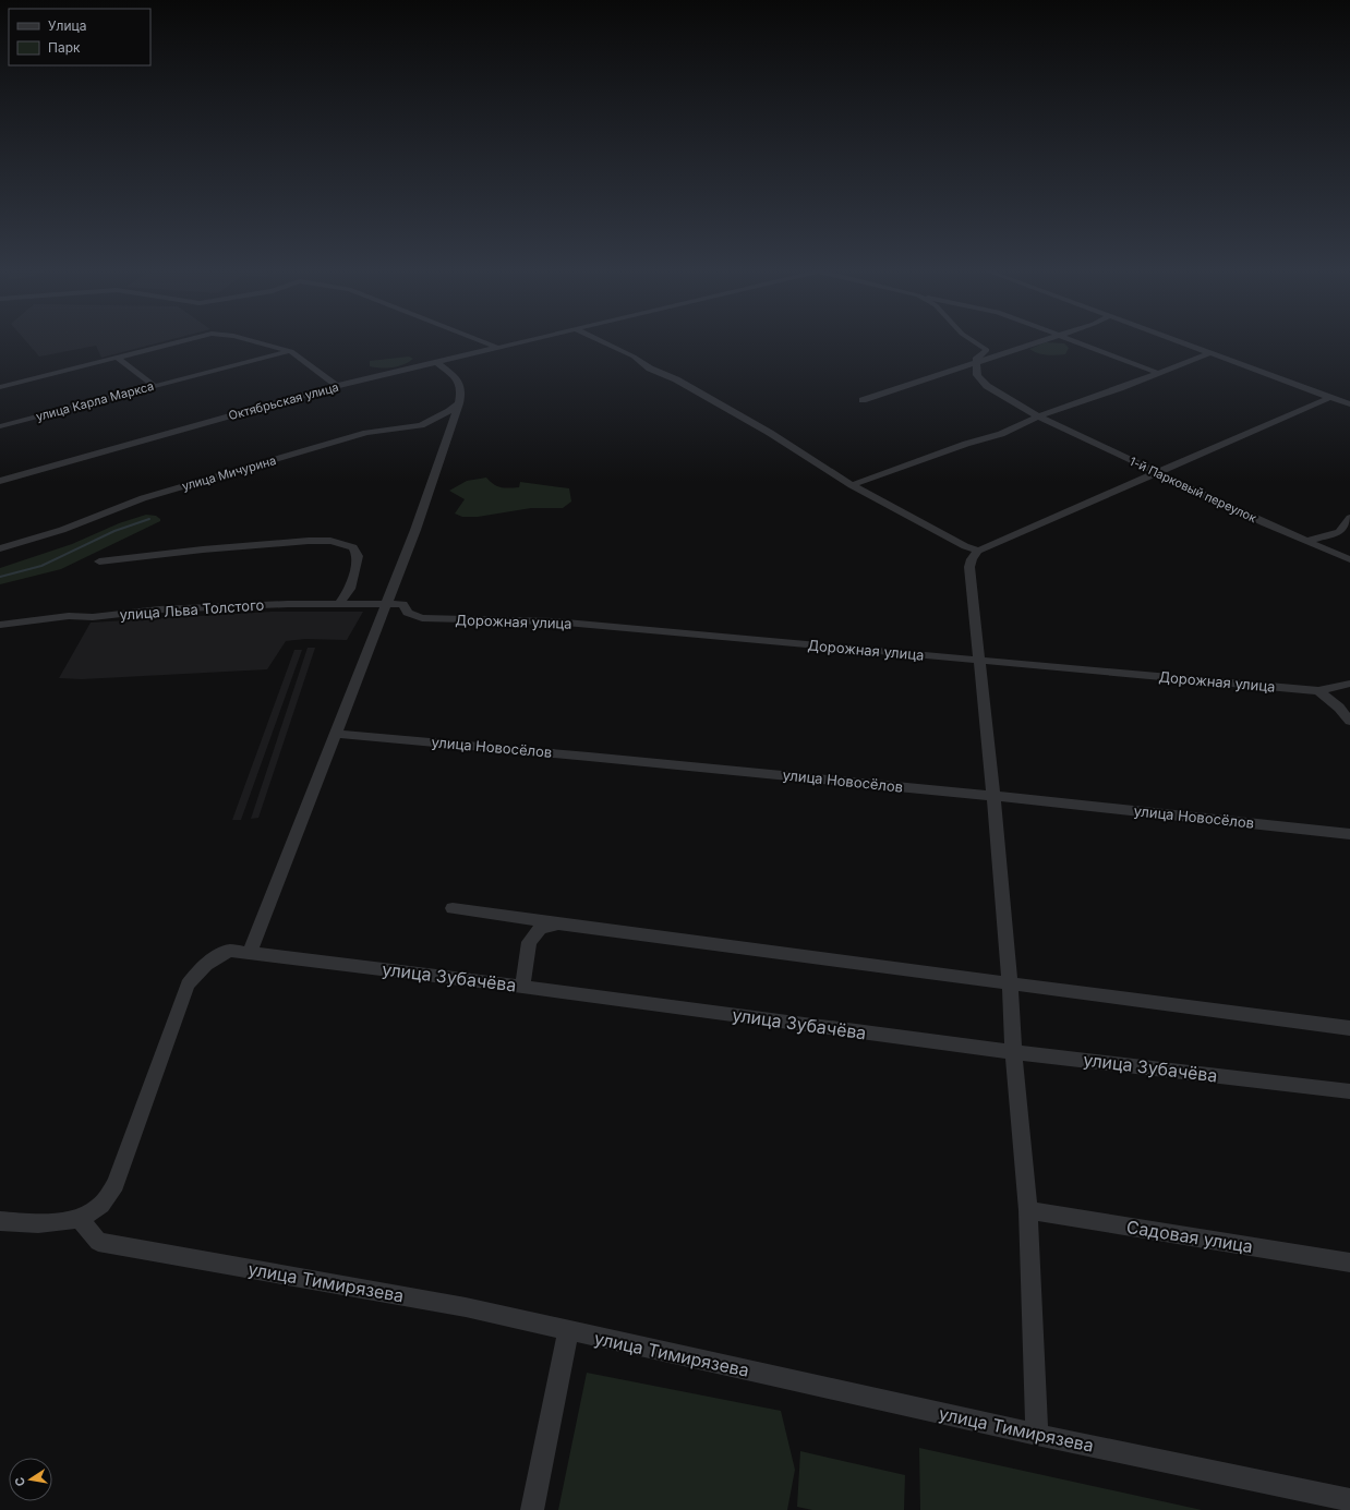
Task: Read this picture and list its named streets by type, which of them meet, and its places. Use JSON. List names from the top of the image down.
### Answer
{
  "streets": {
    "street": [
      "улица Карла Маркса",
      "Октябрьская улица",
      "улица Мичурина",
      "1-й Парковый переулок",
      "улица Льва Толстого",
      "Дорожная улица",
      "улица Новосёлов",
      "улица Зубачёва",
      "Садовая улица",
      "улица Тимирязева"
    ]
  },
  "crossings": [
    ["улица Льва Толстого", "Дорожная улица"],
    ["улица Зубачёва", "улица Тимирязева"]
  ],
  "legend": ["Улица", "Парк"],
  "north": "left"
}
